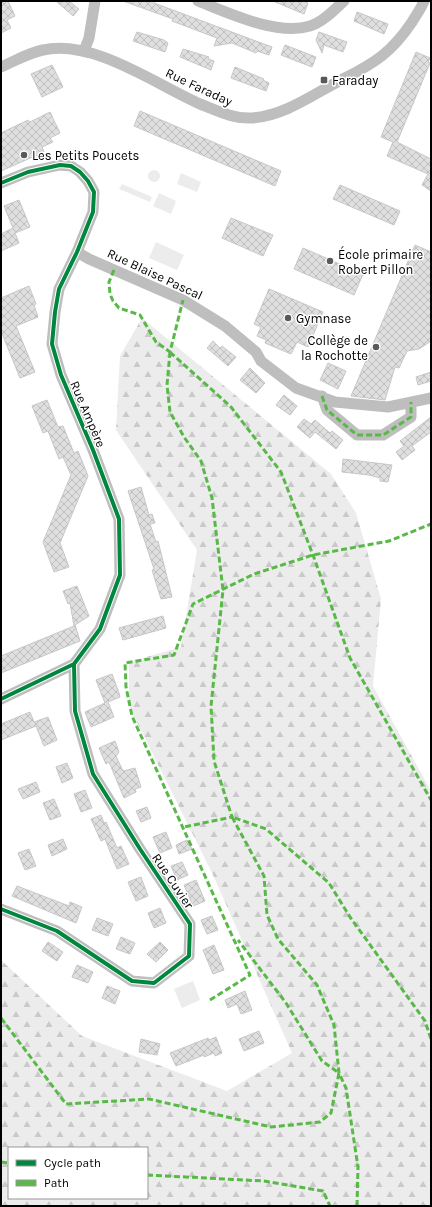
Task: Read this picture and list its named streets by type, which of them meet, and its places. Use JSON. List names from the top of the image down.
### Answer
{
  "streets": {
    "street": [
      "Rue Faraday",
      "Rue Blaise Pascal",
      "Rue Ampère",
      "Rue Cuvier"
    ]
  },
  "crossings": [
    ["Rue Blaise Pascal", "Rue Ampère"],
    ["Rue Ampère", "Rue Cuvier"]
  ],
  "places": {
    "transit": ["Faraday"],
    "other": [
      "Les Petits Poucets",
      "École primaire Robert Pillon",
      "Gymnase",
      "Collège de la Rochotte"
    ]
  },
  "legend": ["Cycle path", "Path"]
}
